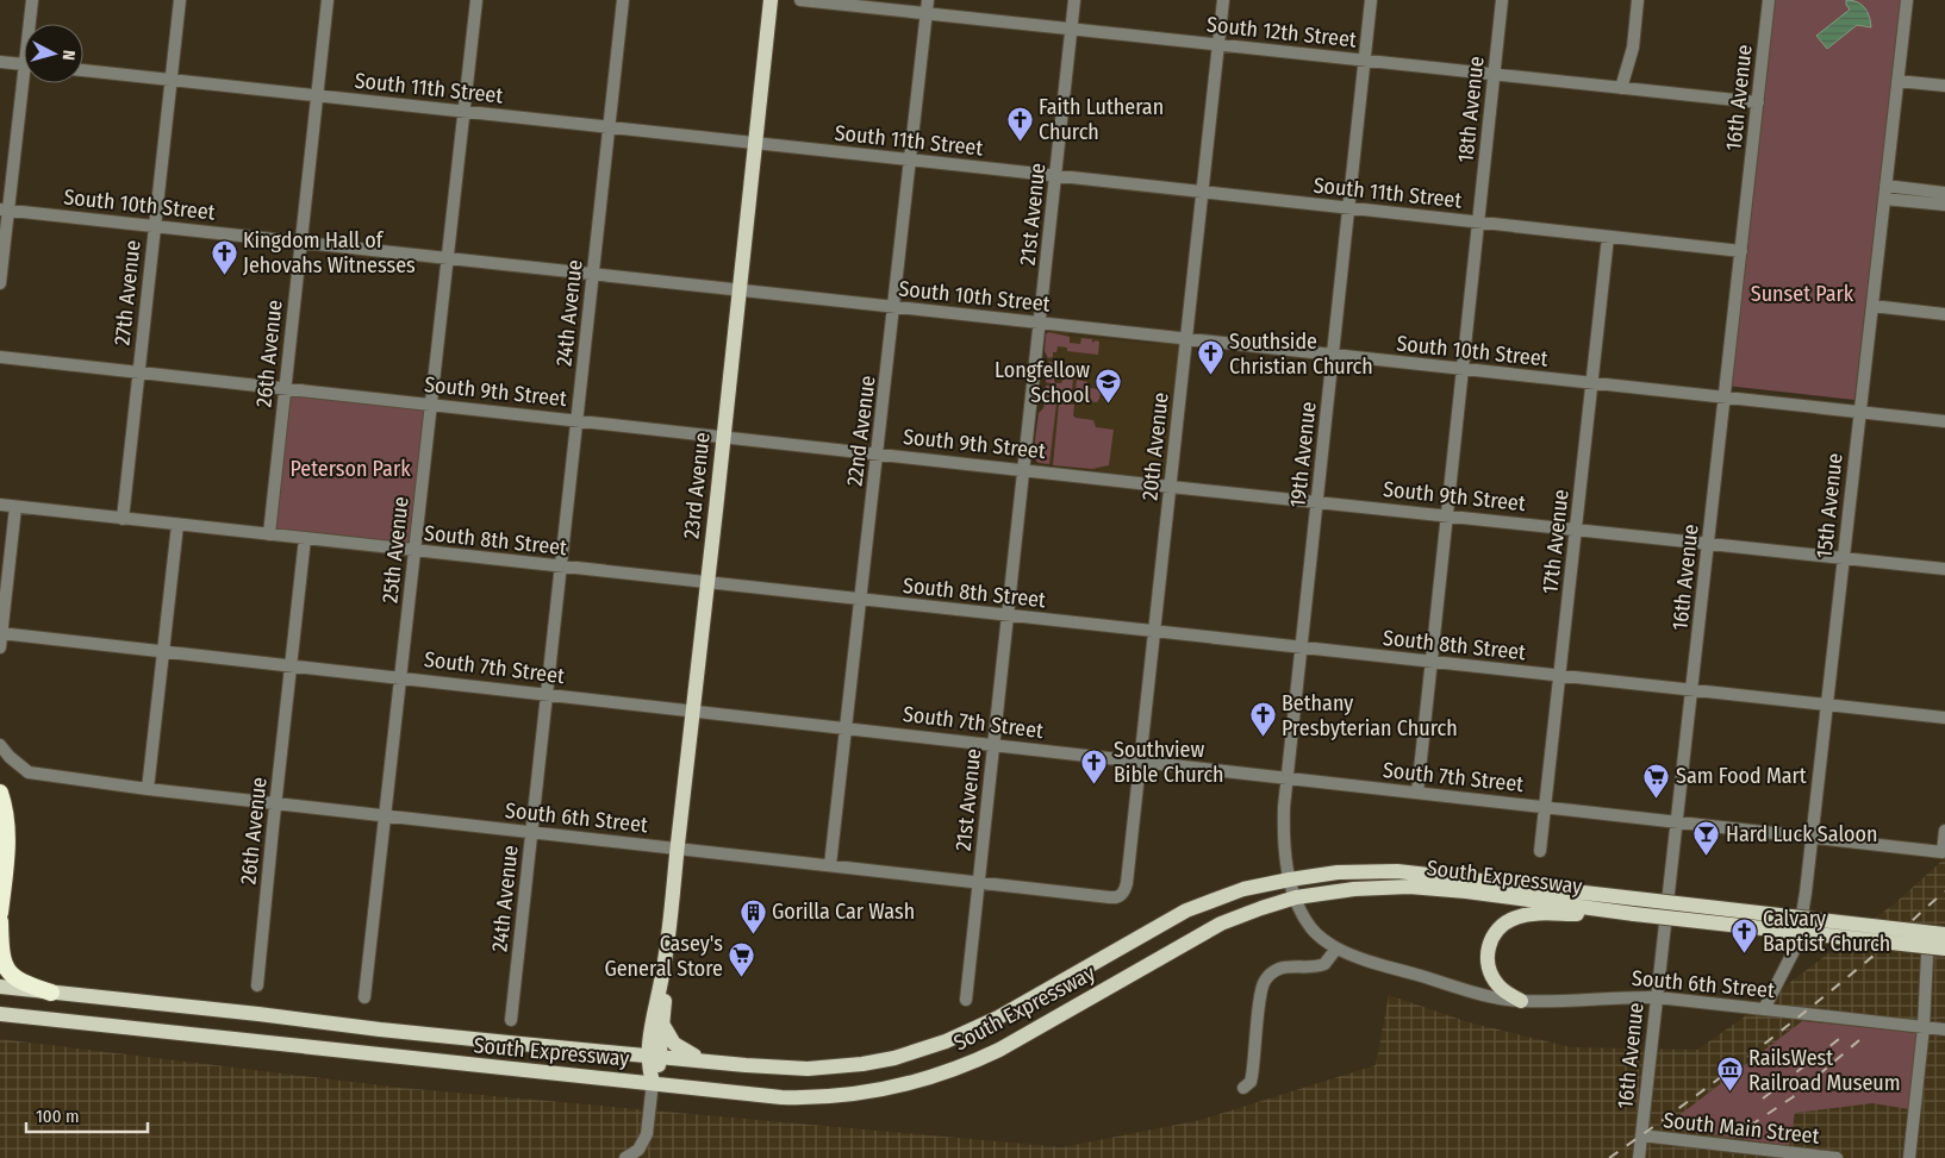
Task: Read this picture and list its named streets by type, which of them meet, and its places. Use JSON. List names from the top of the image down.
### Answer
{
  "streets": {
    "main road": ["23rd Avenue", "South Expressway"],
    "street": [
      "South 12th Street",
      "South 11th Street",
      "16th Avenue",
      "18th Avenue",
      "South 10th Street",
      "21st Avenue",
      "27th Avenue",
      "24th Avenue",
      "26th Avenue",
      "South 9th Street",
      "22nd Avenue",
      "20th Avenue",
      "19th Avenue",
      "15th Avenue",
      "South 8th Street",
      "17th Avenue",
      "25th Avenue",
      "South 7th Street",
      "South 6th Street",
      "South Main Street"
    ]
  },
  "crossings": [
    ["South 12th Street", "16th Avenue"],
    ["South 12th Street", "18th Avenue"],
    ["South 12th Street", "21st Avenue"],
    ["South 12th Street", "22nd Avenue"],
    ["South 12th Street", "20th Avenue"],
    ["South 12th Street", "19th Avenue"],
    ["South 11th Street", "16th Avenue"],
    ["South 11th Street", "18th Avenue"],
    ["South 11th Street", "21st Avenue"],
    ["South 11th Street", "27th Avenue"],
    ["South 11th Street", "24th Avenue"],
    ["South 11th Street", "26th Avenue"],
    ["South 11th Street", "22nd Avenue"],
    ["South 11th Street", "20th Avenue"],
    ["South 11th Street", "19th Avenue"],
    ["South 11th Street", "23rd Avenue"],
    ["South 11th Street", "17th Avenue"],
    ["South 11th Street", "25th Avenue"],
    ["16th Avenue", "South 10th Street"],
    ["16th Avenue", "South 9th Street"],
    ["16th Avenue", "South 8th Street"],
    ["16th Avenue", "South 7th Street"],
    ["16th Avenue", "South 6th Street"],
    ["16th Avenue", "South Main Street"],
    ["18th Avenue", "South 10th Street"],
    ["18th Avenue", "South 9th Street"],
    ["18th Avenue", "South 8th Street"],
    ["18th Avenue", "South 7th Street"],
    ["South 10th Street", "21st Avenue"],
    ["South 10th Street", "27th Avenue"],
    ["South 10th Street", "24th Avenue"],
    ["South 10th Street", "26th Avenue"],
    ["South 10th Street", "22nd Avenue"],
    ["South 10th Street", "20th Avenue"],
    ["South 10th Street", "19th Avenue"],
    ["South 10th Street", "23rd Avenue"],
    ["South 10th Street", "15th Avenue"],
    ["South 10th Street", "17th Avenue"],
    ["South 10th Street", "25th Avenue"],
    ["21st Avenue", "South 9th Street"],
    ["21st Avenue", "South 8th Street"],
    ["21st Avenue", "South 7th Street"],
    ["21st Avenue", "South 6th Street"],
    ["27th Avenue", "South 9th Street"],
    ["27th Avenue", "South 8th Street"],
    ["24th Avenue", "South 9th Street"],
    ["24th Avenue", "South 8th Street"],
    ["24th Avenue", "South 7th Street"],
    ["24th Avenue", "South 6th Street"],
    ["26th Avenue", "South 9th Street"],
    ["26th Avenue", "South 8th Street"],
    ["26th Avenue", "South 7th Street"],
    ["26th Avenue", "South 6th Street"],
    ["South 9th Street", "22nd Avenue"],
    ["South 9th Street", "20th Avenue"],
    ["South 9th Street", "19th Avenue"],
    ["South 9th Street", "23rd Avenue"],
    ["South 9th Street", "15th Avenue"],
    ["South 9th Street", "17th Avenue"],
    ["South 9th Street", "25th Avenue"],
    ["22nd Avenue", "South 8th Street"],
    ["22nd Avenue", "South 7th Street"],
    ["22nd Avenue", "South 6th Street"],
    ["20th Avenue", "South 8th Street"],
    ["20th Avenue", "South 7th Street"],
    ["20th Avenue", "South 6th Street"],
    ["19th Avenue", "South 8th Street"],
    ["19th Avenue", "South 7th Street"],
    ["19th Avenue", "South 6th Street"],
    ["19th Avenue", "South Expressway"],
    ["23rd Avenue", "South 8th Street"],
    ["23rd Avenue", "South 7th Street"],
    ["23rd Avenue", "South 6th Street"],
    ["23rd Avenue", "South Expressway"],
    ["15th Avenue", "South 8th Street"],
    ["15th Avenue", "South 7th Street"],
    ["15th Avenue", "South 6th Street"],
    ["South 8th Street", "17th Avenue"],
    ["South 8th Street", "25th Avenue"],
    ["17th Avenue", "South 7th Street"],
    ["25th Avenue", "South 7th Street"],
    ["25th Avenue", "South 6th Street"],
    ["South 6th Street", "South Expressway"]
  ],
  "parks": ["Sunset Park", "Peterson Park"],
  "places": {
    "church": [
      "Faith Lutheran Church",
      "Kingdom Hall of Jehovahs Witnesses",
      "Southside Christian Church",
      "Bethany Presbyterian Church",
      "Southview Bible Church",
      "Calvary Baptist Church"
    ],
    "school or university": ["Longfellow School"],
    "supermarket": ["Sam Food Mart", "Casey's General Store"],
    "bar": ["Hard Luck Saloon"],
    "building": ["Gorilla Car Wash"],
    "museum": ["RailsWest Railroad Museum"]
  },
  "scale_bar": "100 m",
  "north": "right"
}
